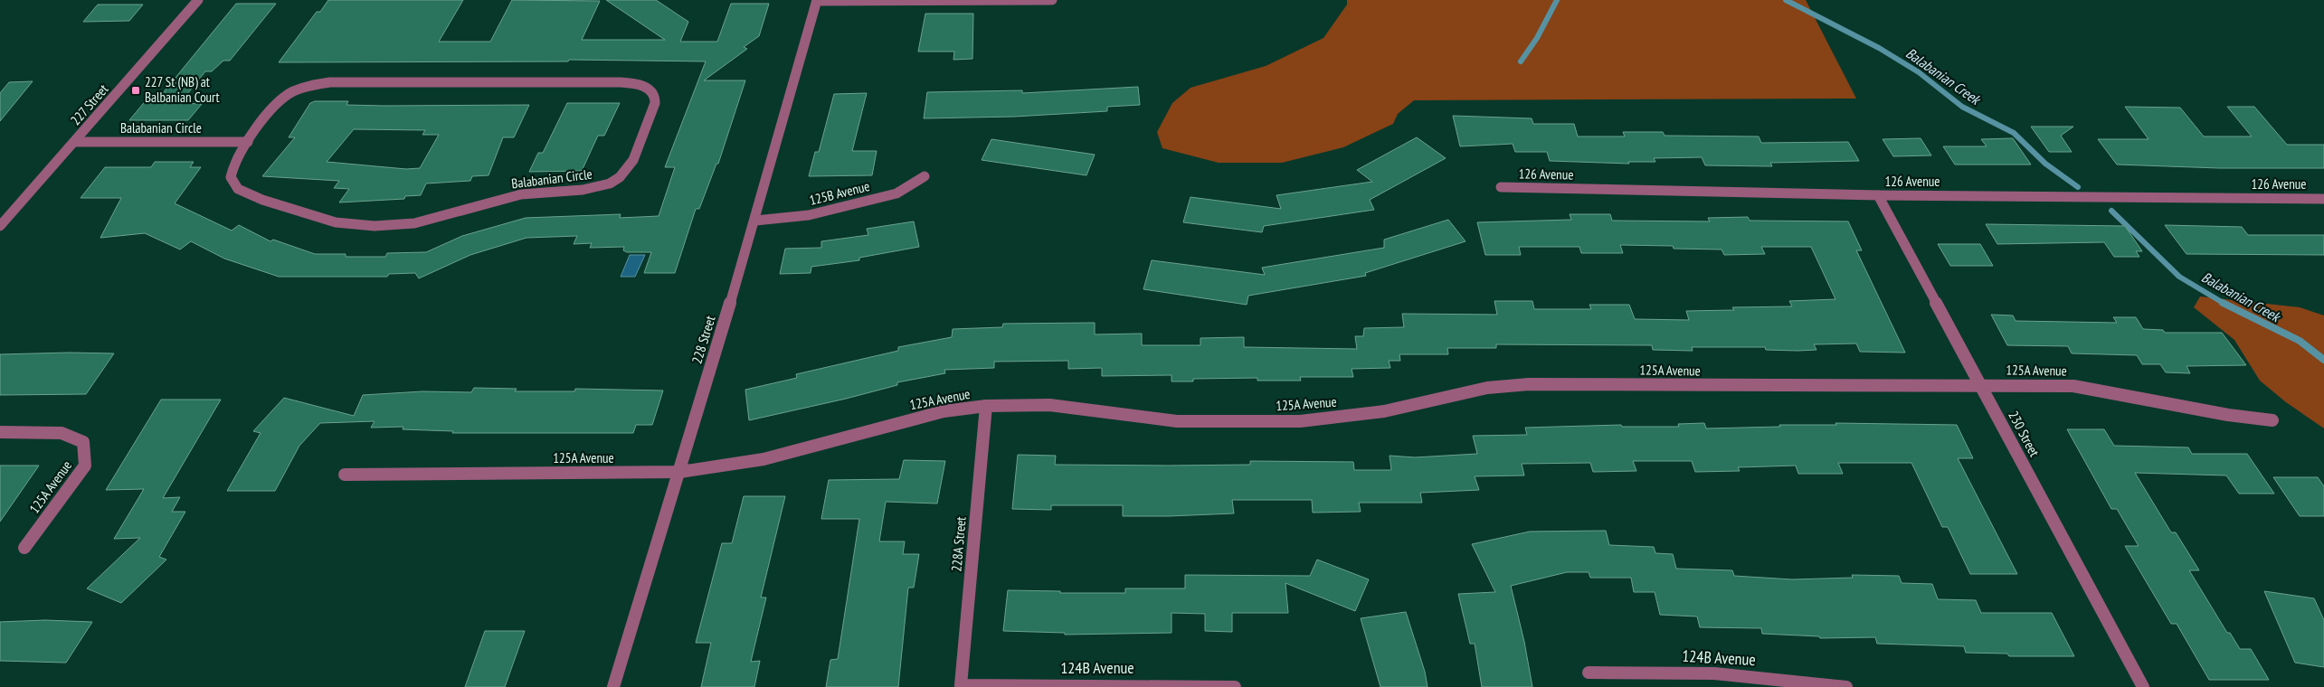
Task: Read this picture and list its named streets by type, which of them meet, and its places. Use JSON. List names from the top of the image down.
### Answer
{
  "streets": {
    "street": [
      "227 Street",
      "Balabanian Circle",
      "126 Avenue",
      "125B Avenue",
      "228 Street",
      "125A Avenue",
      "230 Street",
      "228A Street",
      "124B Avenue"
    ]
  },
  "crossings": [
    ["227 Street", "Balabanian Circle"],
    ["126 Avenue", "230 Street"],
    ["125B Avenue", "228 Street"],
    ["228 Street", "125A Avenue"],
    ["125A Avenue", "230 Street"],
    ["125A Avenue", "228A Street"],
    ["228A Street", "124B Avenue"]
  ],
  "water": ["Balabanian Creek"],
  "places": {
    "transit": ["227 St (NB) at Balbanian Court"]
  }
}
